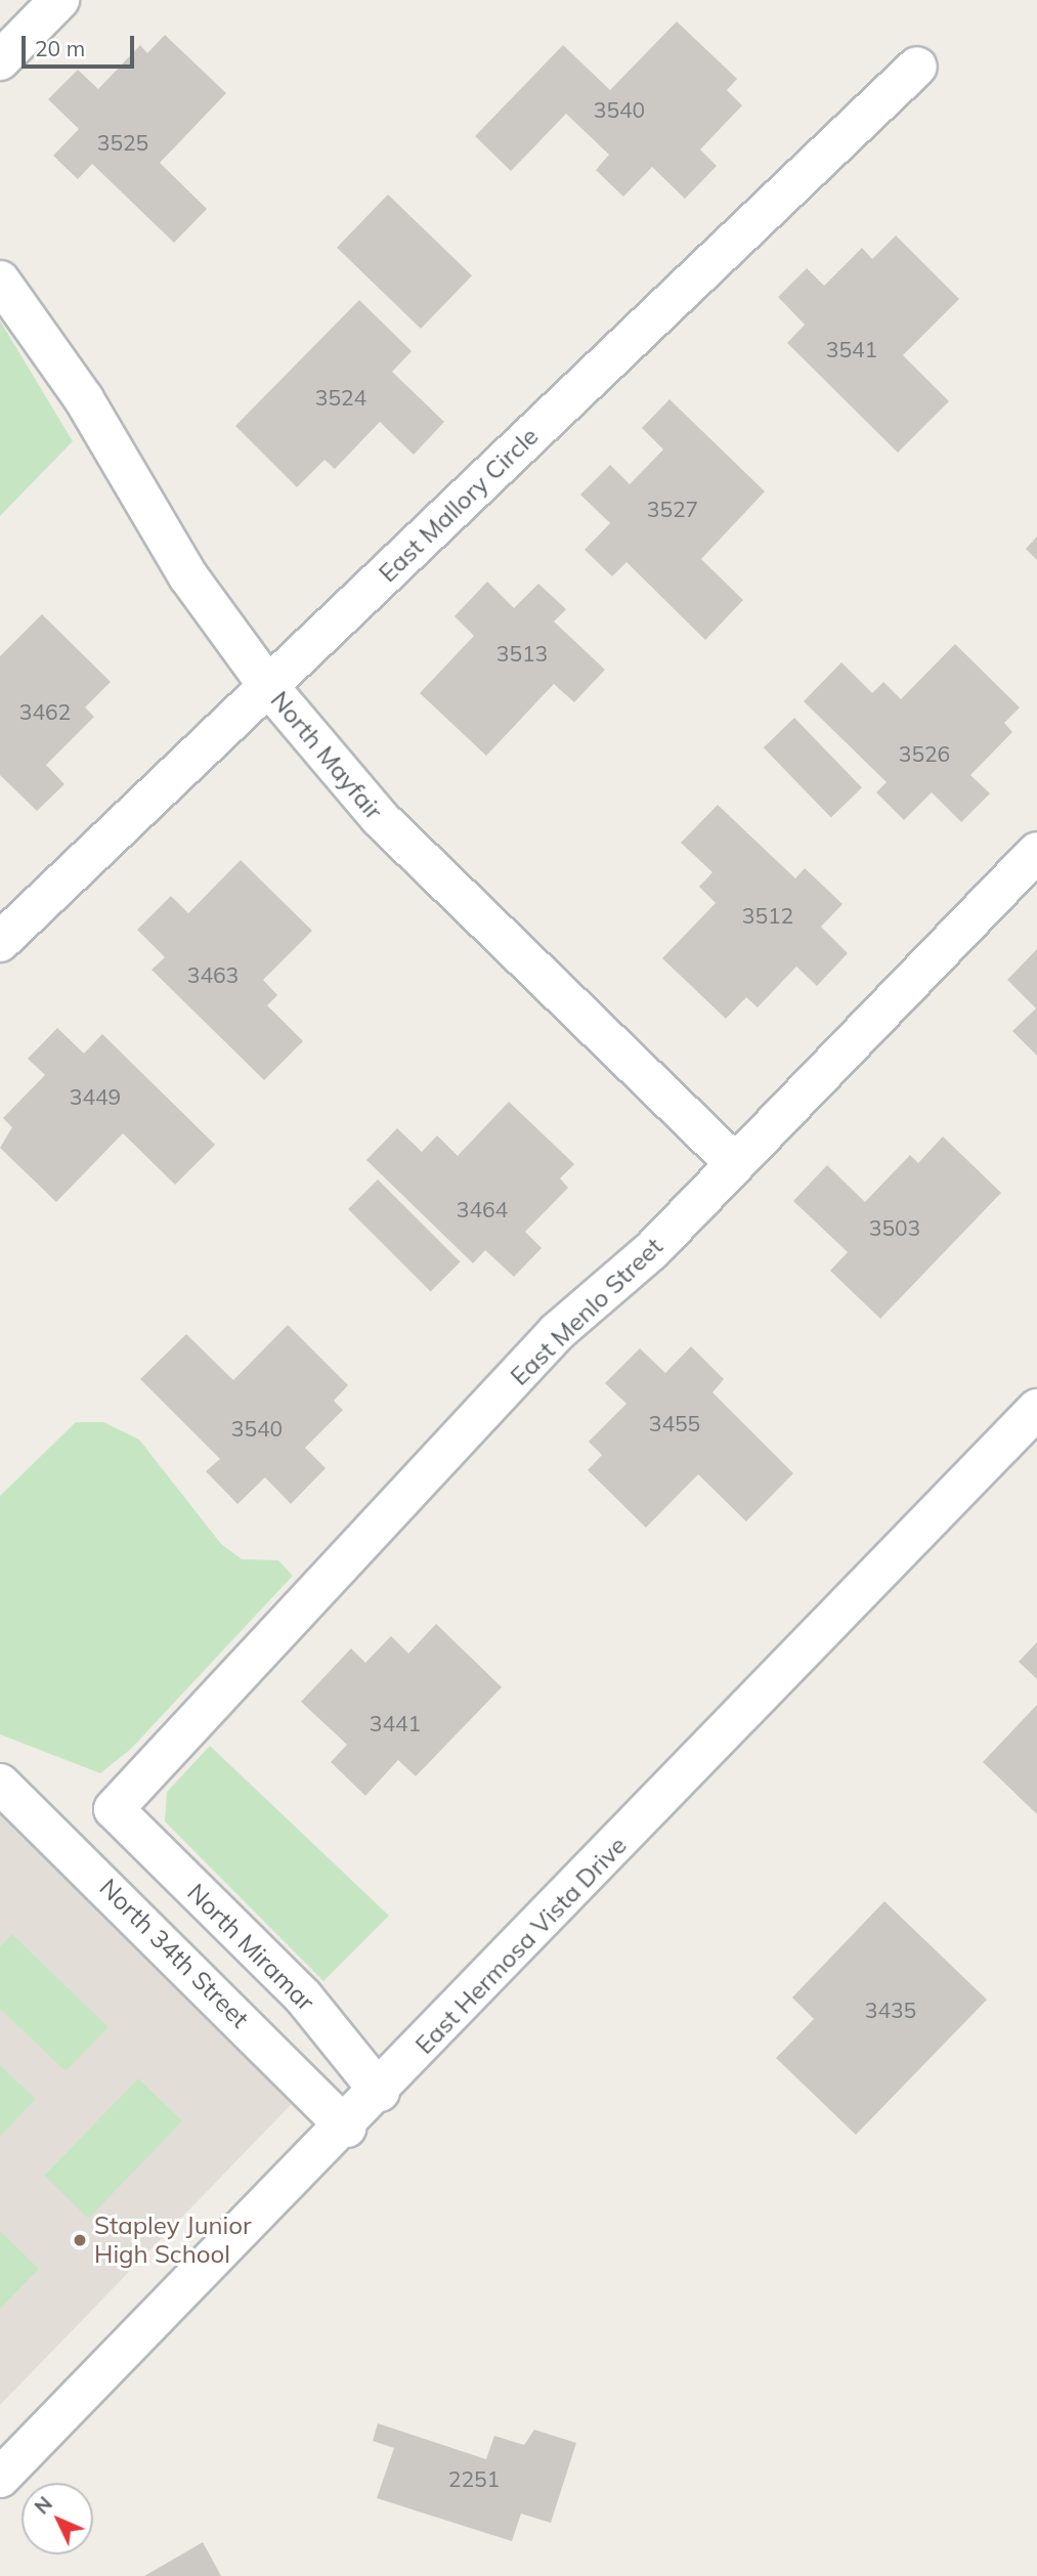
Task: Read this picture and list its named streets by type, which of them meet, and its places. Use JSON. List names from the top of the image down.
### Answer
{
  "streets": {
    "street": [
      "East Mallory Circle",
      "North Mayfair",
      "East Menlo Street",
      "East Hermosa Vista Drive",
      "North Miramar",
      "North 34th Street"
    ]
  },
  "crossings": [
    ["East Mallory Circle", "North Mayfair"],
    ["North Mayfair", "East Menlo Street"],
    ["East Menlo Street", "North Miramar"],
    ["East Hermosa Vista Drive", "North Miramar"],
    ["East Hermosa Vista Drive", "North 34th Street"]
  ],
  "places": ["Stapley Junior High School"],
  "house_numbers": [
    "3540",
    "3525",
    "3541",
    "3524",
    "3527",
    "3513",
    "3462",
    "3526",
    "3512",
    "3463",
    "3449",
    "3464",
    "3503",
    "3455",
    "3540",
    "3441",
    "3435",
    "2251"
  ],
  "scale_bar": "20 m",
  "north": "top left"
}
